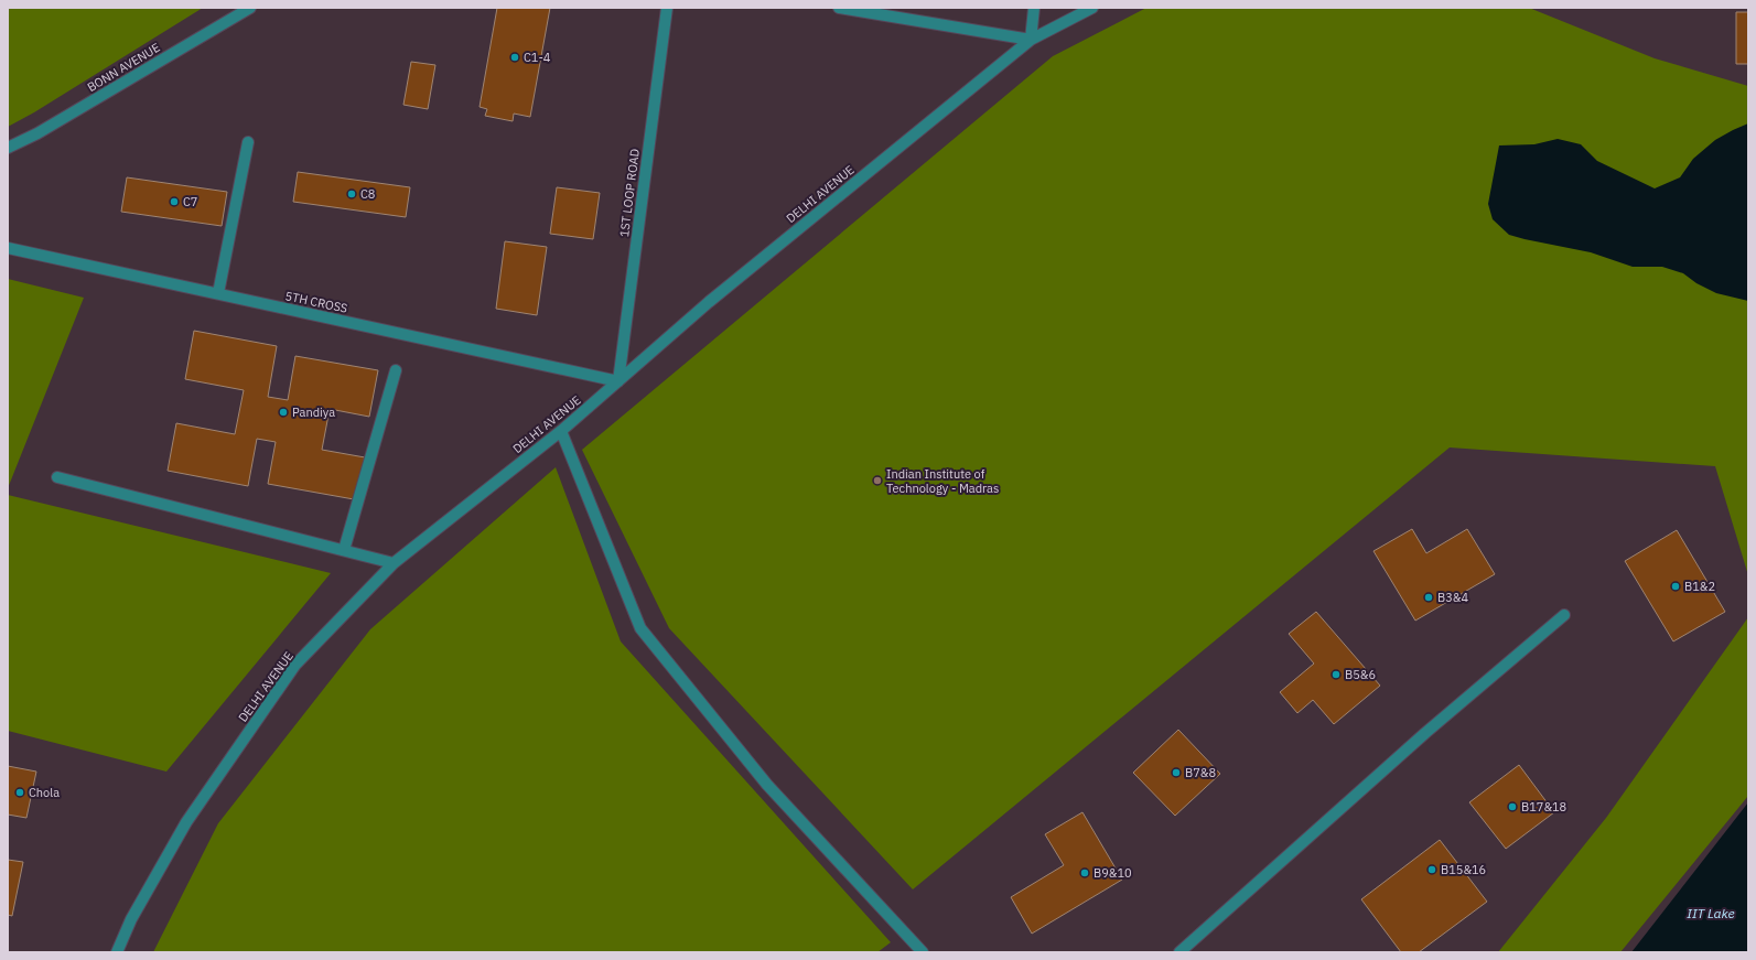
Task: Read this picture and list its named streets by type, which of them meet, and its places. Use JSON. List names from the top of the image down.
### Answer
{
  "streets": {
    "lane": [
      "BONN AVENUE",
      "1ST LOOP ROAD",
      "DELHI AVENUE",
      "5TH CROSS"
    ]
  },
  "crossings": [
    ["1ST LOOP ROAD", "DELHI AVENUE"],
    ["1ST LOOP ROAD", "5TH CROSS"],
    ["DELHI AVENUE", "5TH CROSS"]
  ],
  "water": ["IIT Lake"],
  "places": [
    "C1-4",
    "C8",
    "C7",
    "Pandiya",
    "Indian Institute of Technology - Madras",
    "B1&2",
    "B3&4",
    "B5&6",
    "B7&8",
    "Chola",
    "B17&18",
    "B15&16",
    "B9&10"
  ]
}
